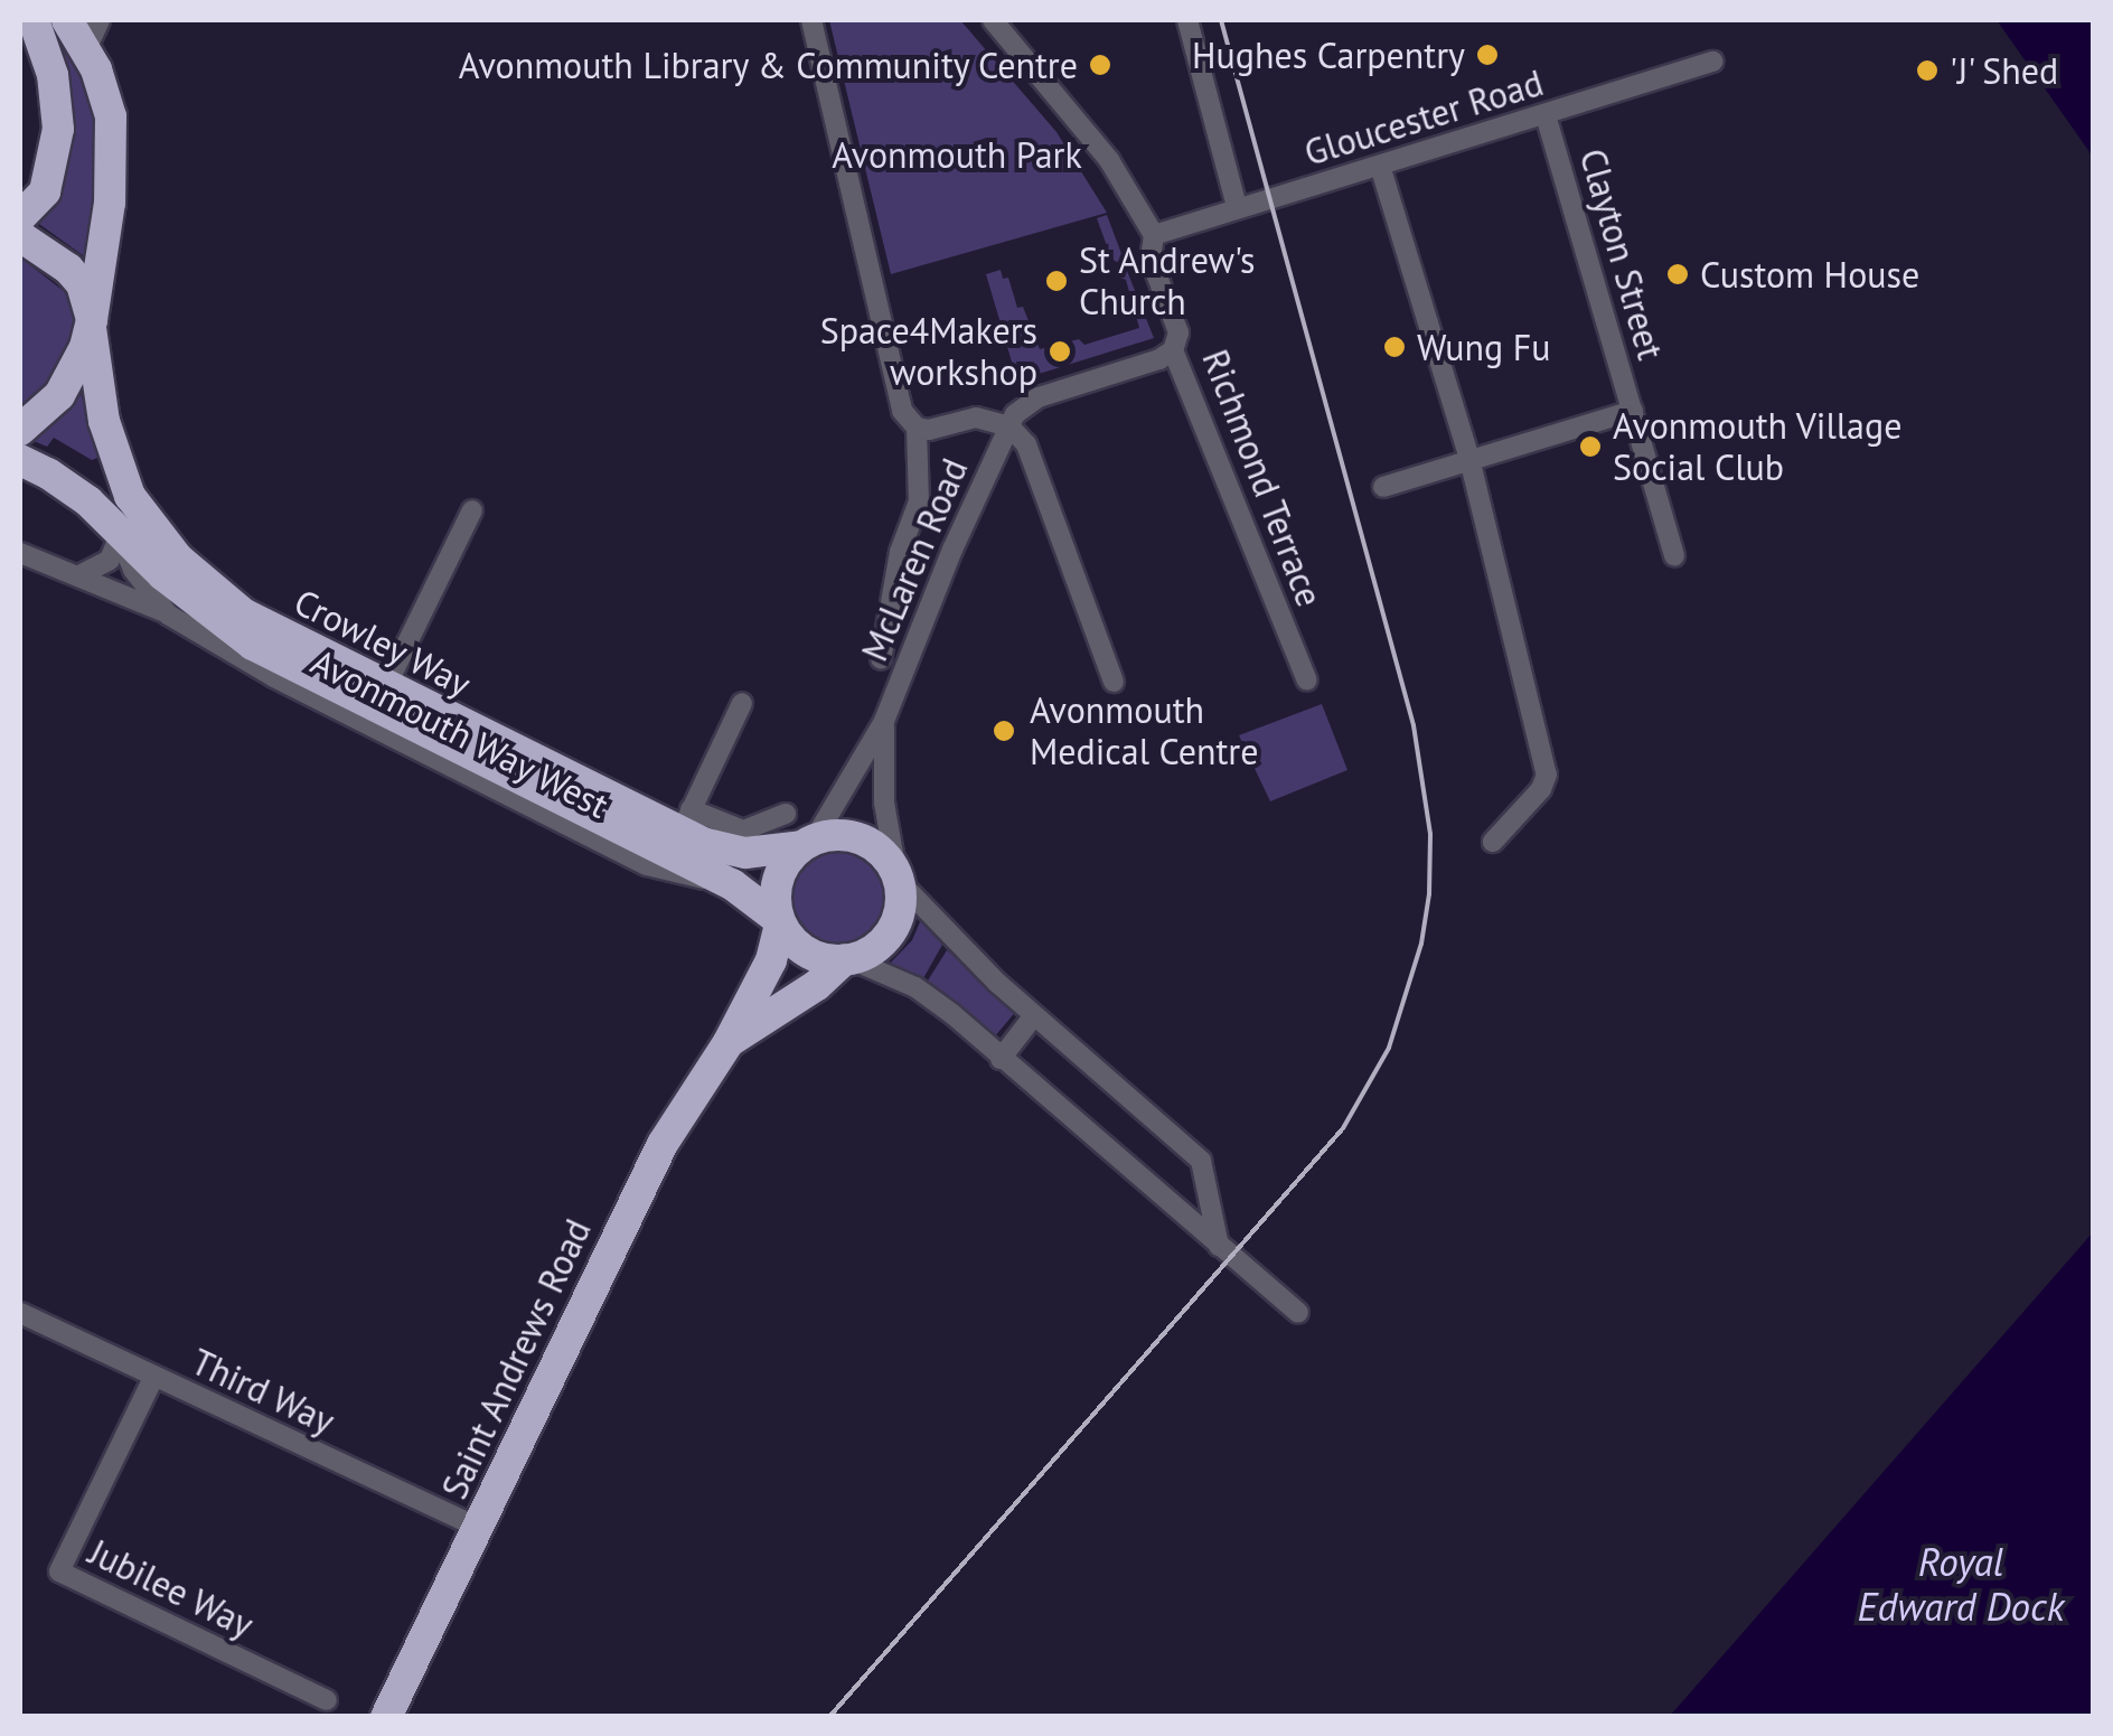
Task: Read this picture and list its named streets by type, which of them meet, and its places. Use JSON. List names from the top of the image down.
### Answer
{
  "streets": {
    "highway": ["Crowley Way", "Saint Andrews Road"],
    "street": [
      "Gloucester Road",
      "Clayton Street",
      "Richmond Terrace",
      "McLaren Road",
      "Avonmouth Way West",
      "Third Way",
      "Jubilee Way"
    ]
  },
  "crossings": [
    ["Gloucester Road", "Clayton Street"],
    ["Gloucester Road", "Richmond Terrace"],
    ["Richmond Terrace", "McLaren Road"],
    ["McLaren Road", "Crowley Way"],
    ["McLaren Road", "Saint Andrews Road"],
    ["Crowley Way", "Avonmouth Way West"],
    ["Crowley Way", "Saint Andrews Road"],
    ["Saint Andrews Road", "Third Way"],
    ["Third Way", "Jubilee Way"]
  ],
  "water": ["Royal Edward Dock"],
  "parks": ["Avonmouth Park"],
  "places": [
    "Hughes Carpentry",
    "Avonmouth Library & Community Centre",
    "'J' Shed",
    "Custom House",
    "St Andrew's Church",
    "Wung Fu",
    "Space4Makers workshop",
    "Avonmouth Village Social Club",
    "Avonmouth Medical Centre"
  ]
}
